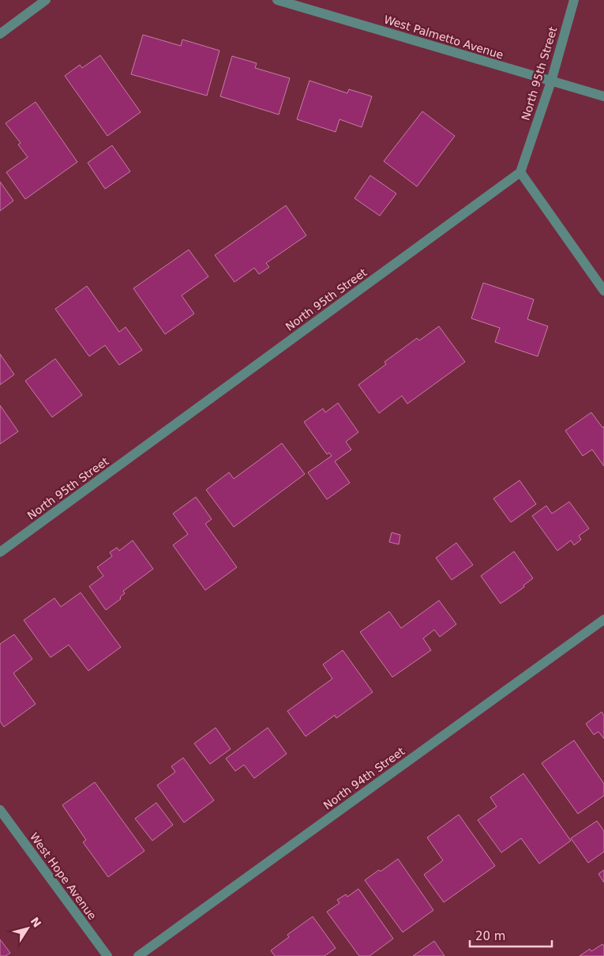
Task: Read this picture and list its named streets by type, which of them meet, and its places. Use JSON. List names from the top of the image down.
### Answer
{
  "streets": {
    "street": [
      "West Palmetto Avenue",
      "North 95th Street",
      "North 94th Street",
      "West Hope Avenue"
    ]
  },
  "crossings": [
    ["West Palmetto Avenue", "North 95th Street"]
  ],
  "scale_bar": "20 m",
  "north": "top right"
}
